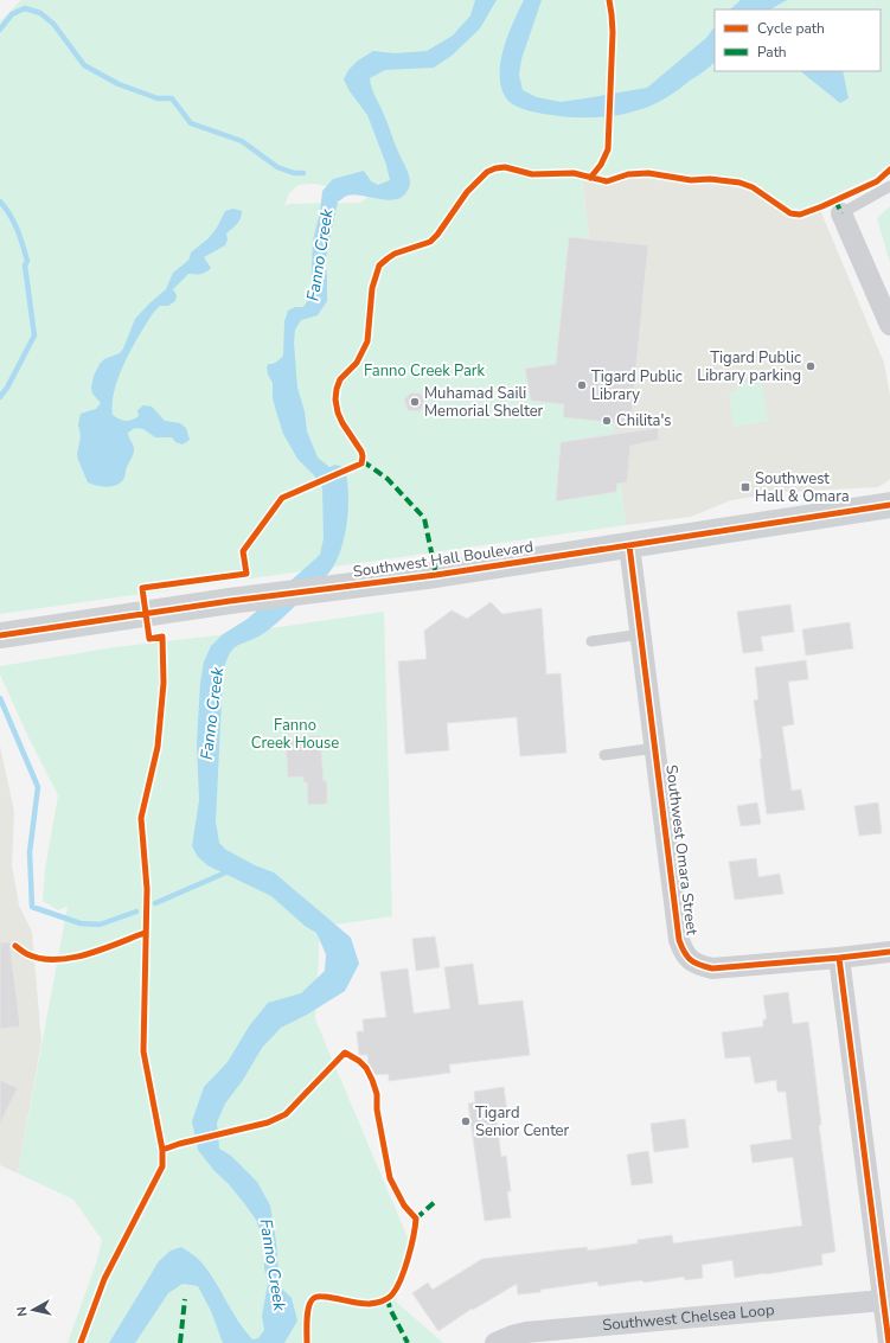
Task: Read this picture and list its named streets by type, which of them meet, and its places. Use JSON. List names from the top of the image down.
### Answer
{
  "streets": {
    "main road": ["Southwest Hall Boulevard"],
    "street": ["Southwest Omara Street", "Southwest Chelsea Loop"]
  },
  "crossings": [
    ["Southwest Hall Boulevard", "Southwest Omara Street"]
  ],
  "water": ["Fanno Creek"],
  "parks": ["Fanno Creek Park", "Fanno Creek House"],
  "places": {
    "other": [
      "Tigard Public Library parking",
      "Tigard Public Library",
      "Muhamad Saili Memorial Shelter",
      "Chilita's",
      "Tigard Senior Center"
    ],
    "transit": ["Southwest Hall & Omara"]
  },
  "legend": ["Cycle path", "Path"],
  "north": "left"
}
